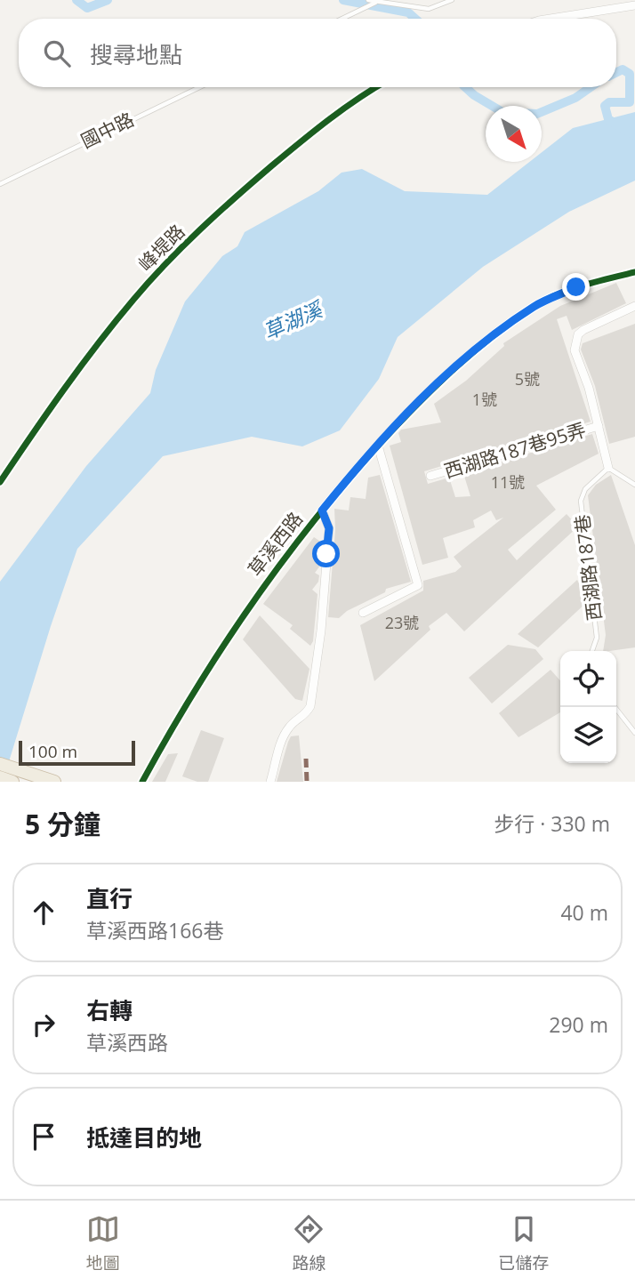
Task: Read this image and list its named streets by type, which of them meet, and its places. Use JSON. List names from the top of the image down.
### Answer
{
  "streets": {
    "street": ["峰堤路", "西湖路187巷95弄", "草溪西路"],
    "lane": ["國中路", "西湖路187巷"]
  },
  "water": ["草湖溪"],
  "house_numbers": [
    "5號",
    "1號",
    "11號",
    "23號"
  ],
  "scale_bar": "100 m",
  "north": "bottom right",
  "page": {
    "search": "搜尋地點",
    "scale": "100 m",
    "heading": ["5 分鐘", "步行 · 330 m"],
    "list": [
      ["直行", "草溪西路166巷", "40 m"],
      ["右轉", "草溪西路", "290 m"],
      "抵達目的地"
    ],
    "nav": ["地圖", "路線", "已儲存"]
  }
}
